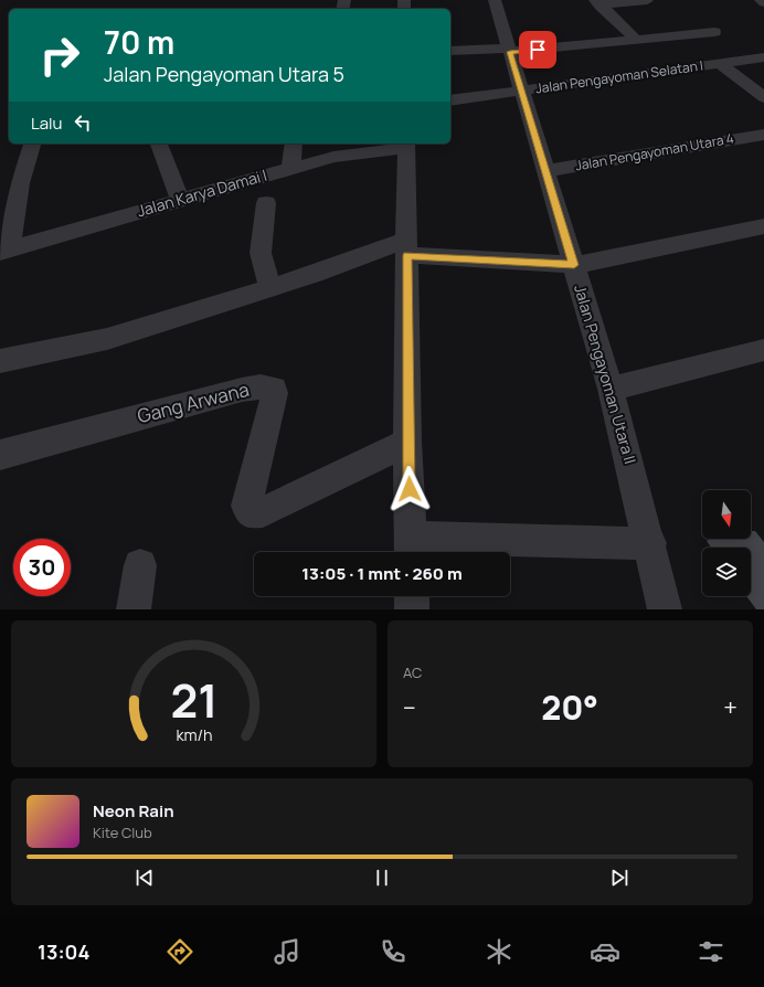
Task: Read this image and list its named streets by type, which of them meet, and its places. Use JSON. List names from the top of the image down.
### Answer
{
  "streets": {
    "street": [
      "Jalan Pengayoman Selatan I",
      "Jalan Pengayoman Utara 4",
      "Jalan Karya Damai I",
      "Jalan Pengayoman Utara II",
      "Gang Arwana"
    ]
  },
  "crossings": [
    ["Jalan Pengayoman Selatan I", "Jalan Pengayoman Utara II"],
    ["Jalan Pengayoman Utara 4", "Jalan Pengayoman Utara II"]
  ],
  "north": "bottom",
  "page": {
    "turn": ["70 m", "Jalan Pengayoman Utara 5"],
    "then": "Lalu",
    "limit": "30",
    "trip": "13:05 · 1 mnt · 260 m",
    "tile": "AC",
    "heat": ["−", "20°", "+"],
    "song": ["Neon Rain", "Kite Club"],
    "tabs": "13:04",
    "gauge": ["21", "km/h"]
  }
}
